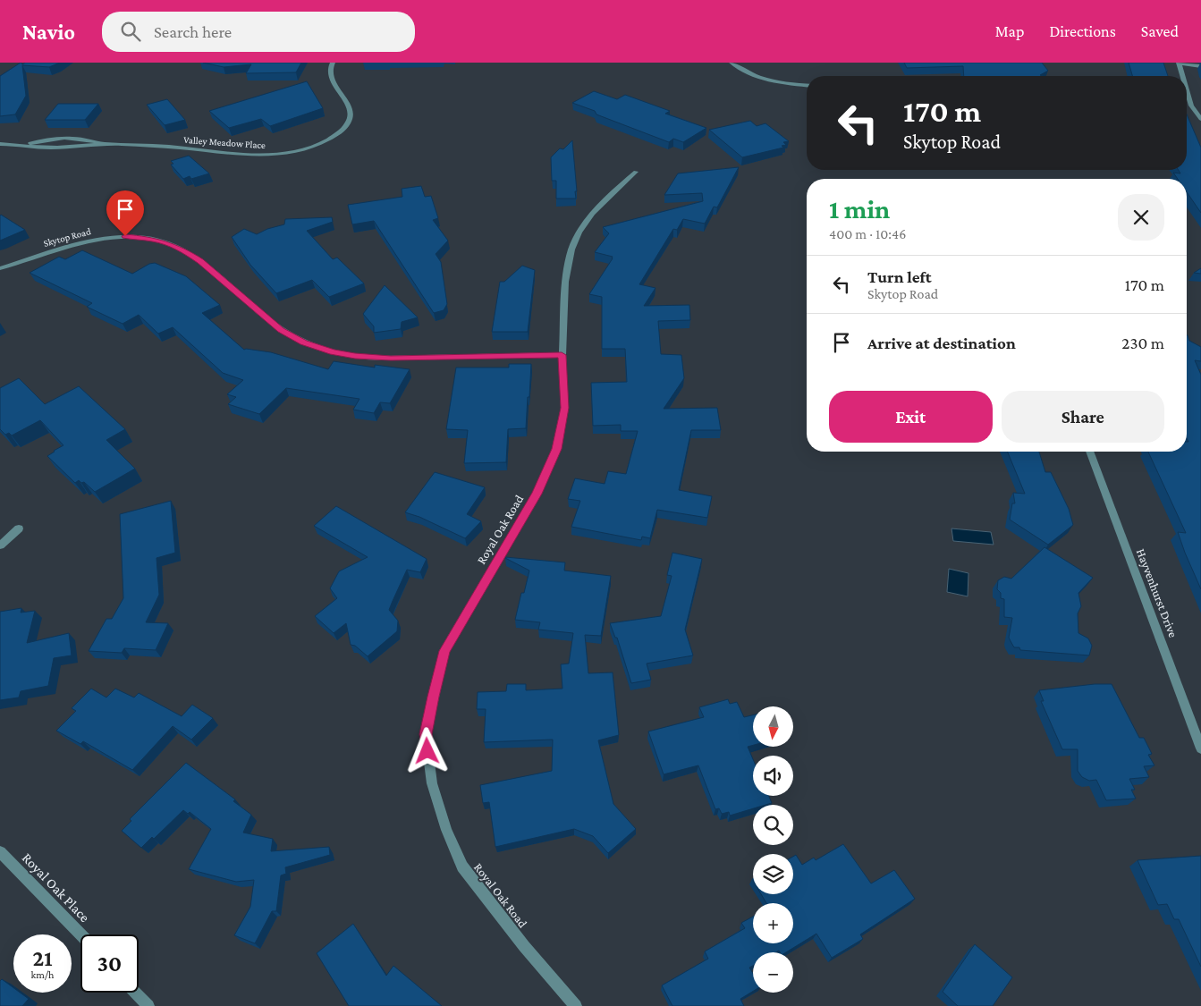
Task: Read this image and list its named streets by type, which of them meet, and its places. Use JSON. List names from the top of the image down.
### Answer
{
  "streets": {
    "street": [
      "Valley Meadow Place",
      "Skytop Road",
      "Royal Oak Road",
      "Hayvenhurst Drive",
      "Royal Oak Place"
    ]
  },
  "crossings": [
    ["Skytop Road", "Royal Oak Road"]
  ],
  "north": "bottom",
  "page": {
    "header": "Navio",
    "search": "Search here",
    "nav": ["Map", "Directions", "Saved"],
    "turn": ["170 m", "Skytop Road"],
    "heading": ["1 min", "400 m · 10:46"],
    "list": [
      {
        "name": "Turn left",
        "note": "Skytop Road",
        "value": "170 m"
      },
      {
        "name": "Arrive at destination",
        "value": "230 m"
      }
    ],
    "buttons": ["Exit", "Share"],
    "map_buttons": ["+", "−"],
    "speed": "21 km/h",
    "limit": "30"
  }
}
